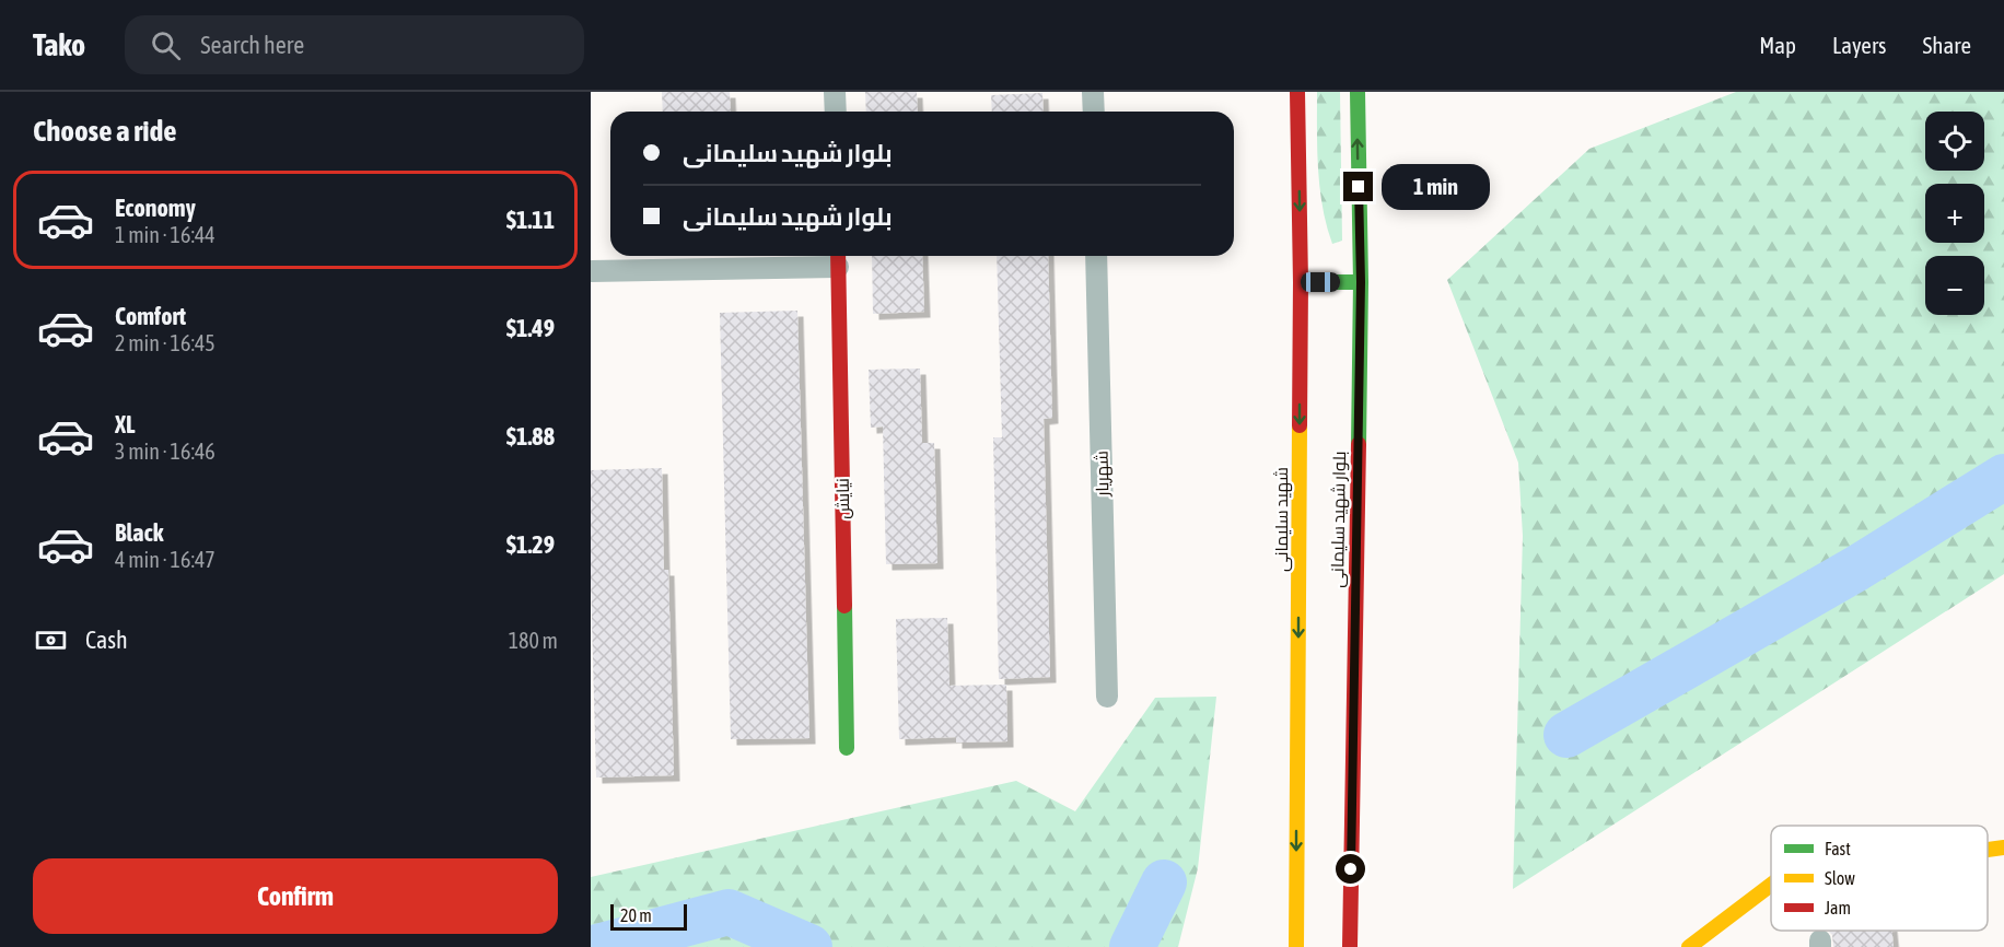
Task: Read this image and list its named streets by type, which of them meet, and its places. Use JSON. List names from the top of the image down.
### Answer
{
  "streets": {
    "main road": ["نیایش", "شهید سلیمانی", "بلوار شهید سلیمانی"],
    "street": ["شهریار"]
  },
  "one_way": ["شهید سلیمانی"],
  "legend": ["Fast", "Slow", "Jam"],
  "scale_bar": "20 m",
  "page": {
    "header": "Tako",
    "search": "Search here",
    "nav": ["Map", "Layers", "Share"],
    "heading": "Choose a ride",
    "map_buttons": ["+", "−"],
    "banner": ["بلوار شهید سلیمانی", "بلوار شهید سلیمانی"],
    "bubble": "1 min",
    "list": [
      {
        "name": "Economy",
        "note": "1 min · 16:44",
        "value": "$1.11"
      },
      {
        "name": "Comfort",
        "note": "2 min · 16:45",
        "value": "$1.49"
      },
      {
        "name": "XL",
        "note": "3 min · 16:46",
        "value": "$1.88"
      },
      {
        "name": "Black",
        "note": "4 min · 16:47",
        "value": "$1.29"
      }
    ],
    "pay": ["Cash", "180 m"],
    "buttons": "Confirm",
    "scale": "20 m"
  }
}
